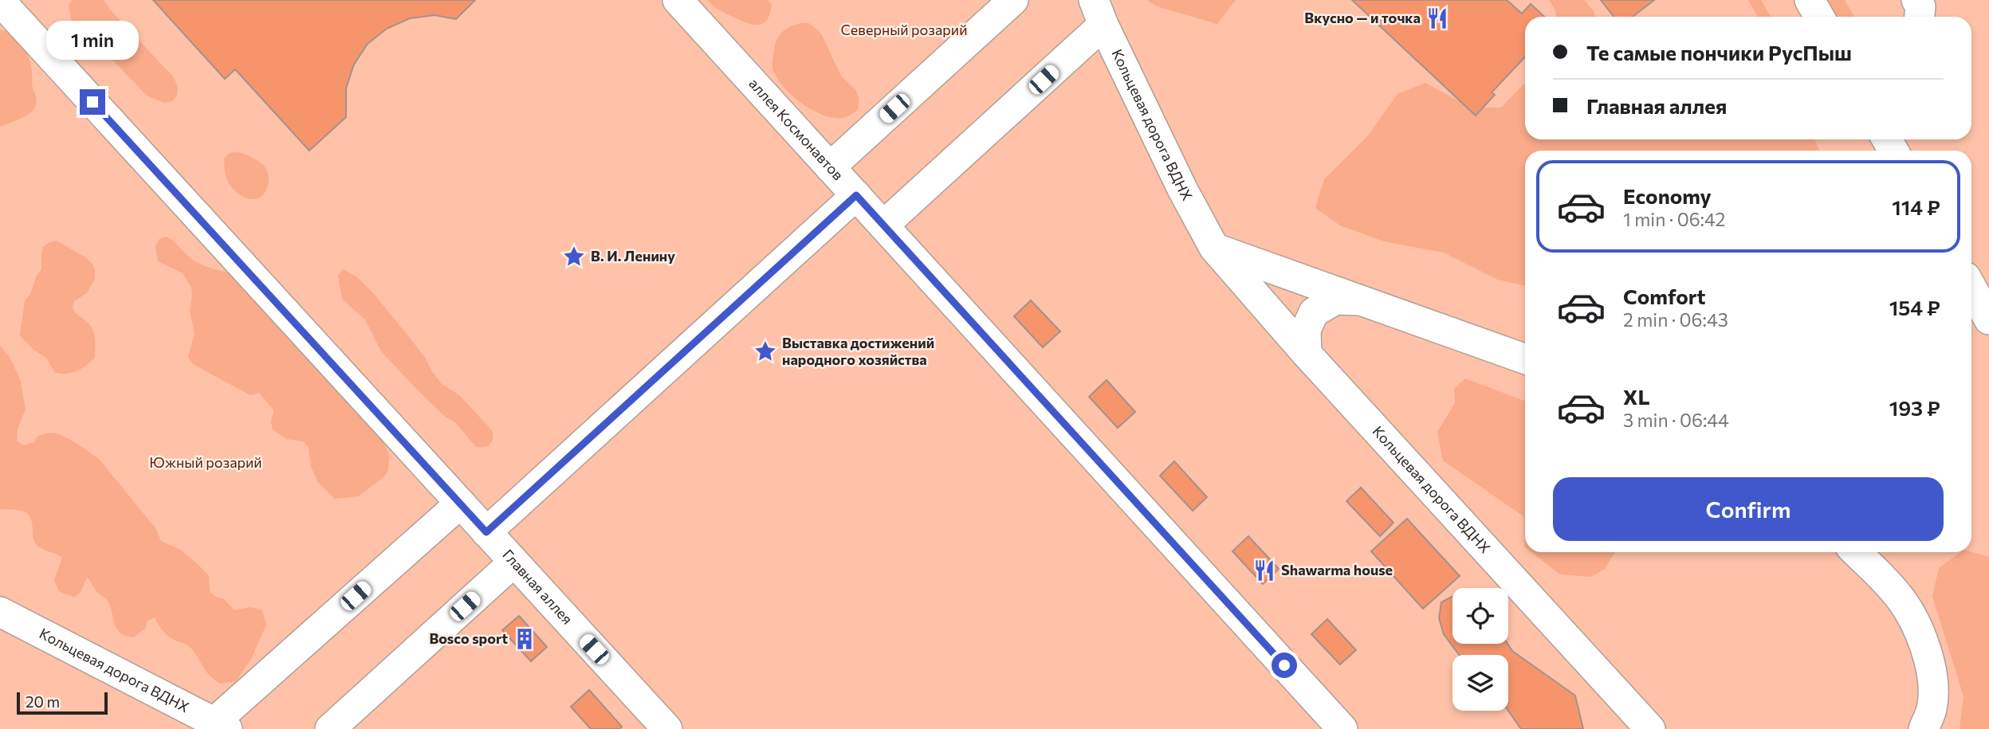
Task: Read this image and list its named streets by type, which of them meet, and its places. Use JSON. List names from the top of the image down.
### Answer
{
  "streets": {
    "street": ["Кольцевая дорога ВДНХ", "аллея Космонавтов", "Главная аллея"]
  },
  "parks": ["Северный розарий", "Южный розарий"],
  "places": {
    "restaurant": ["Вкусно — и точка", "Shawarma house"],
    "place": ["В. И. Ленину", "Выставка достижений народного хозяйства"],
    "building": ["Bosco sport"]
  },
  "scale_bar": "20 m",
  "page": {
    "banner": ["Те самые пончики РусПыш", "Главная аллея"],
    "bubble": "1 min",
    "list": [
      {
        "name": "Economy",
        "note": "1 min · 06:42",
        "value": "114 ₽"
      },
      {
        "name": "Comfort",
        "note": "2 min · 06:43",
        "value": "154 ₽"
      },
      {
        "name": "XL",
        "note": "3 min · 06:44",
        "value": "193 ₽"
      }
    ],
    "buttons": "Confirm",
    "scale": "20 m"
  }
}
